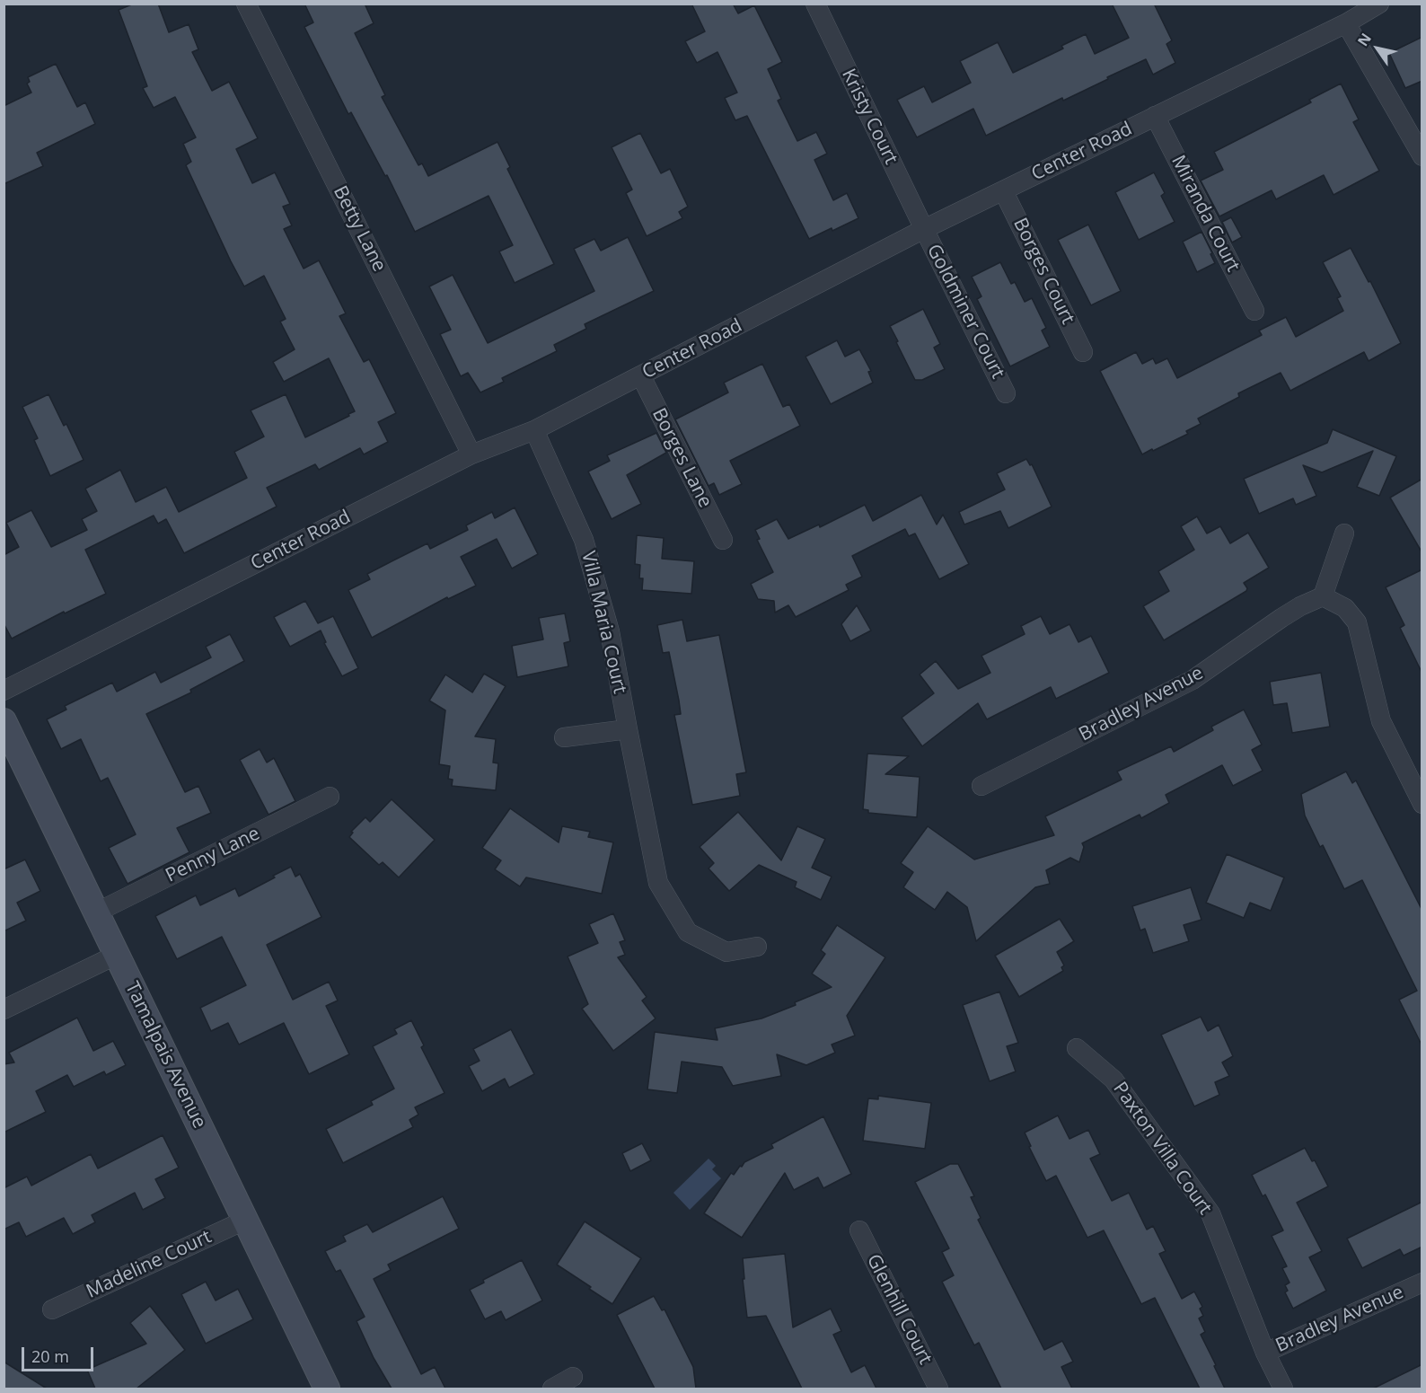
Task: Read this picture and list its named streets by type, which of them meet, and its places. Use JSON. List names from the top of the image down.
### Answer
{
  "streets": {
    "street": [
      "Kristy Court",
      "Center Road",
      "Miranda Court",
      "Betty Lane",
      "Borges Court",
      "Goldminer Court",
      "Borges Lane",
      "Villa Maria Court",
      "Bradley Avenue",
      "Penny Lane",
      "Tamalpais Avenue",
      "Paxton Villa Court",
      "Madeline Court",
      "Glenhill Court"
    ]
  },
  "crossings": [
    ["Kristy Court", "Center Road"],
    ["Kristy Court", "Goldminer Court"],
    ["Center Road", "Miranda Court"],
    ["Center Road", "Betty Lane"],
    ["Center Road", "Borges Court"],
    ["Center Road", "Goldminer Court"],
    ["Center Road", "Borges Lane"],
    ["Center Road", "Villa Maria Court"],
    ["Bradley Avenue", "Paxton Villa Court"],
    ["Penny Lane", "Tamalpais Avenue"],
    ["Tamalpais Avenue", "Madeline Court"]
  ],
  "scale_bar": "20 m",
  "north": "top left"
}
